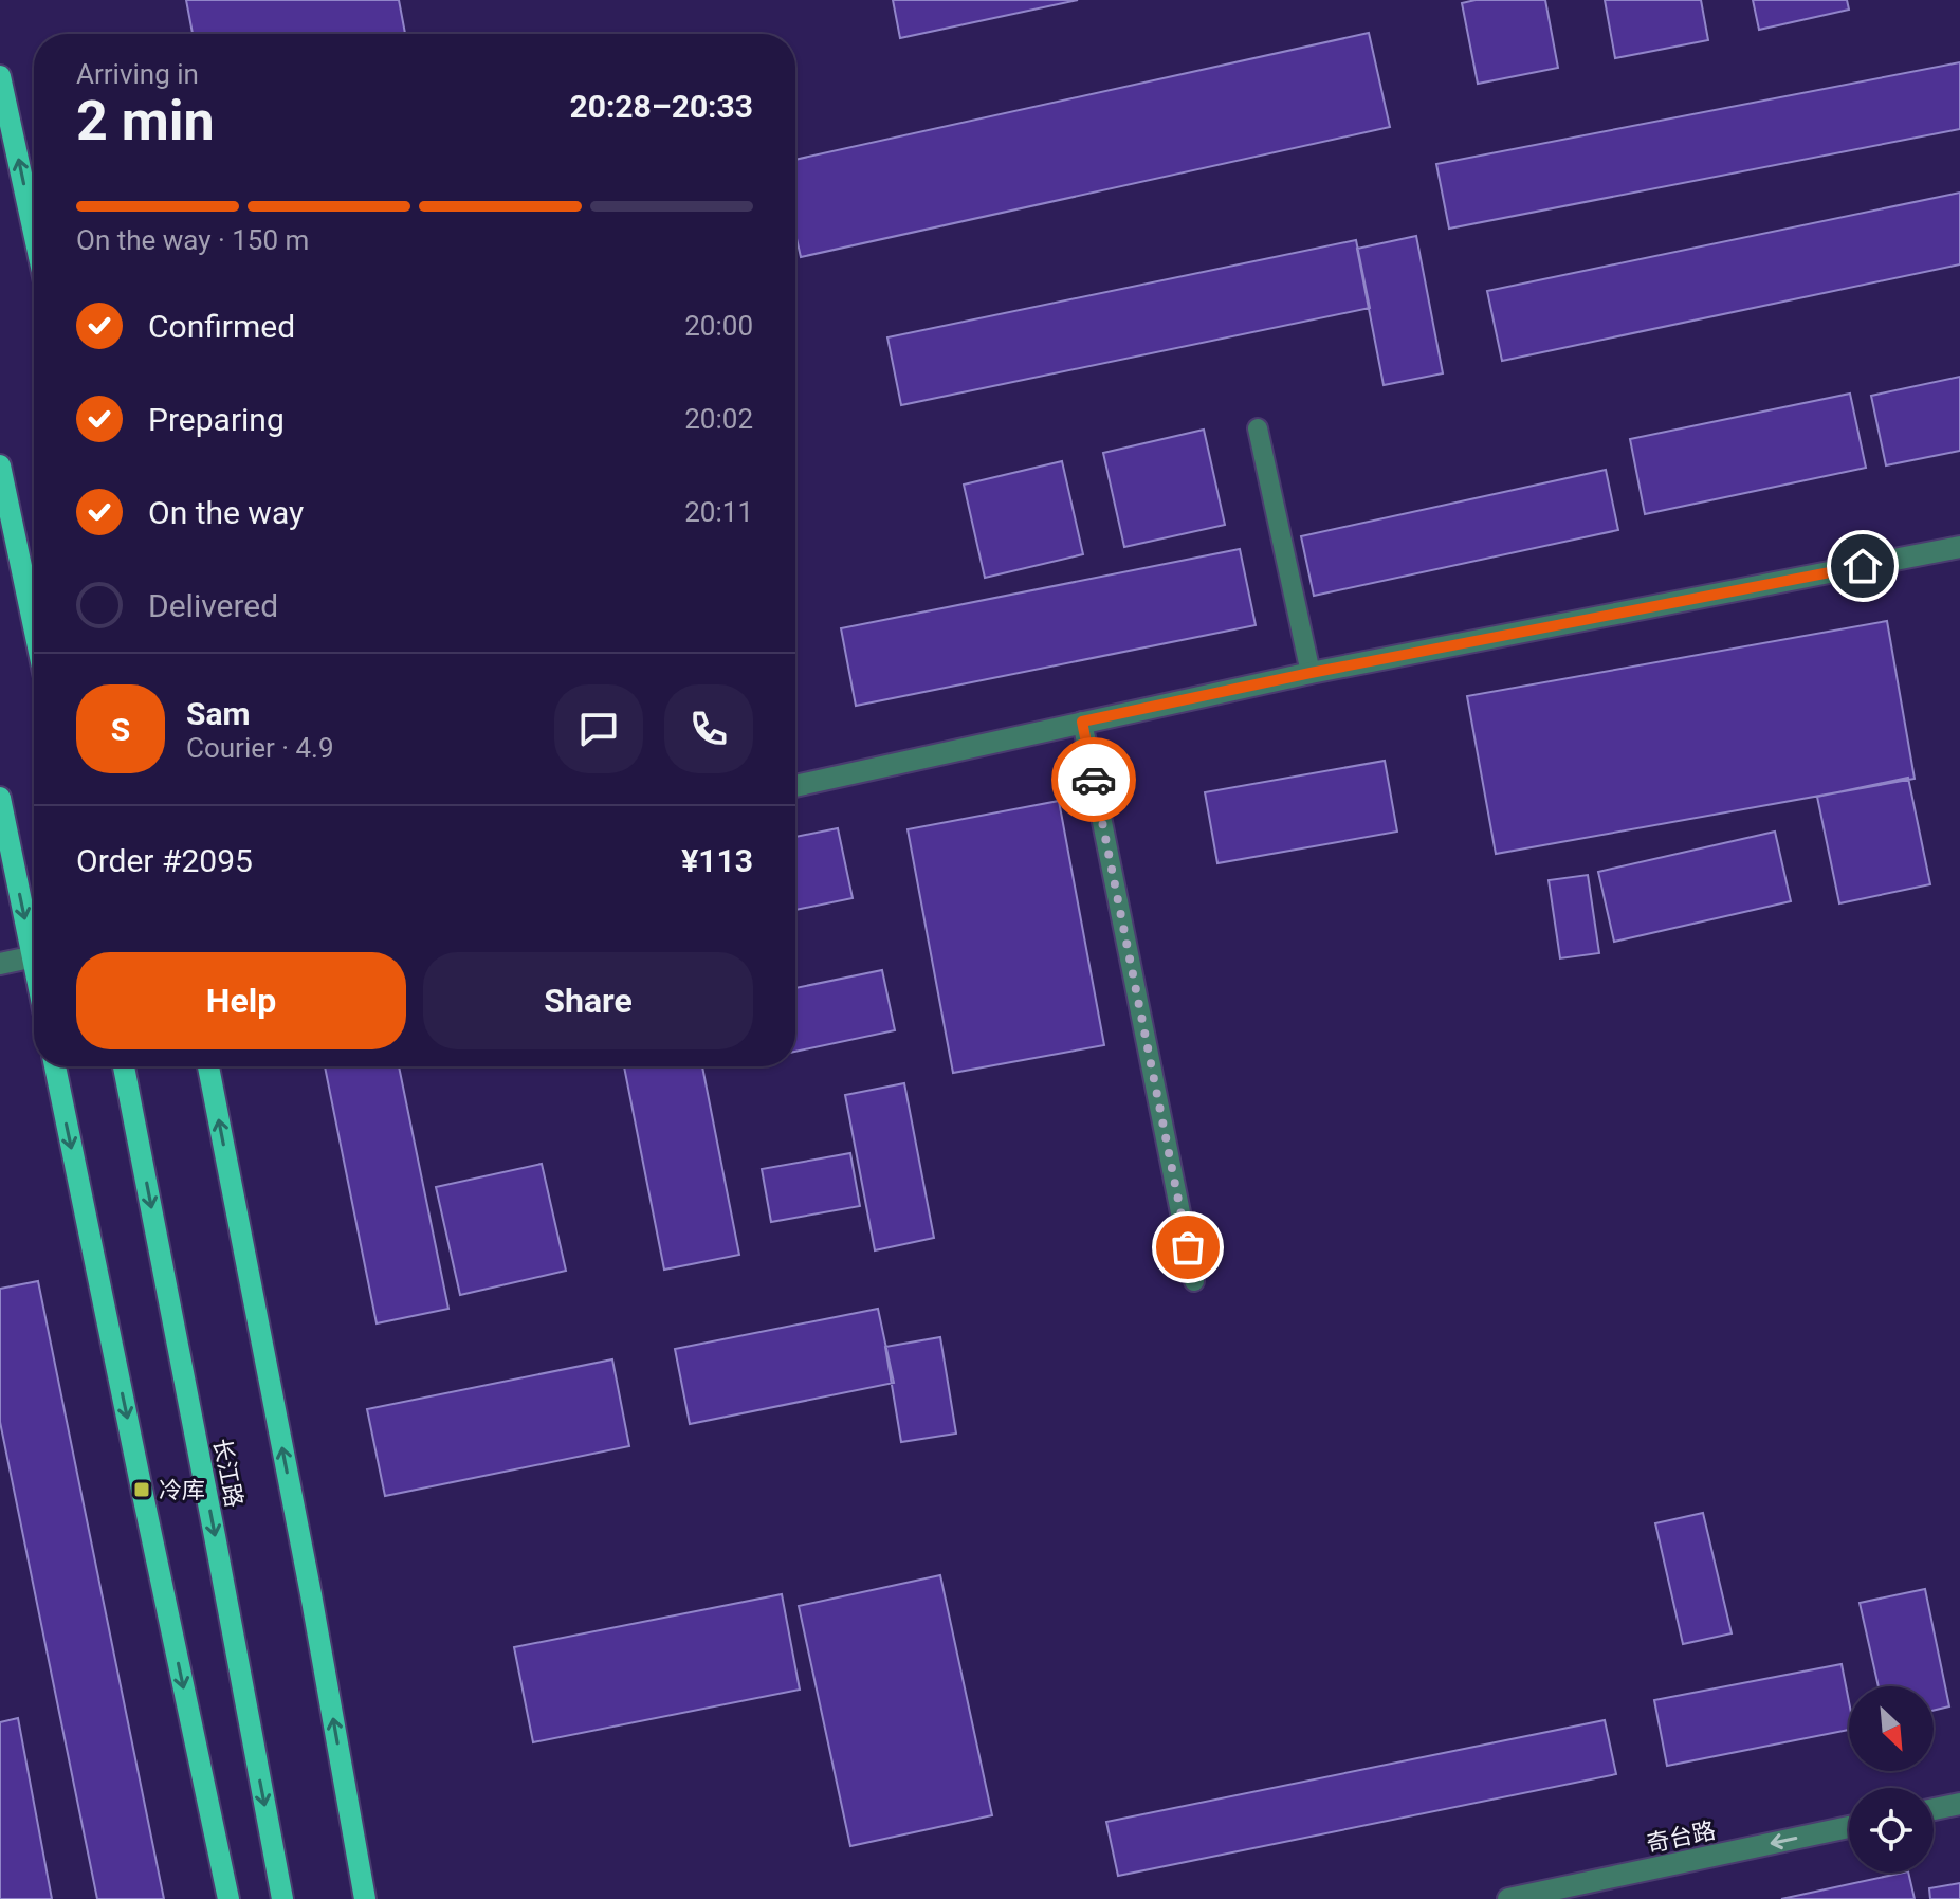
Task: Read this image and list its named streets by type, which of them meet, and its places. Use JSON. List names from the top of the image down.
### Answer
{
  "streets": {
    "main road": ["长江路"],
    "street": ["奇台路"]
  },
  "one_way": ["奇台路"],
  "places": {
    "transit": ["冷库"]
  },
  "north": "bottom right",
  "page": {
    "heading": ["2 min", "Arriving in", "20:28–20:33"],
    "panel": [
      "Sam",
      "Courier · 4.9",
      "Order #2095",
      "¥113"
    ],
    "bar": "On the way · 150 m",
    "list": [
      ["Confirmed", "20:00"],
      ["Preparing", "20:02"],
      ["On the way", "20:11"],
      "Delivered"
    ],
    "round": "S",
    "buttons": ["Help", "Share"]
  }
}
